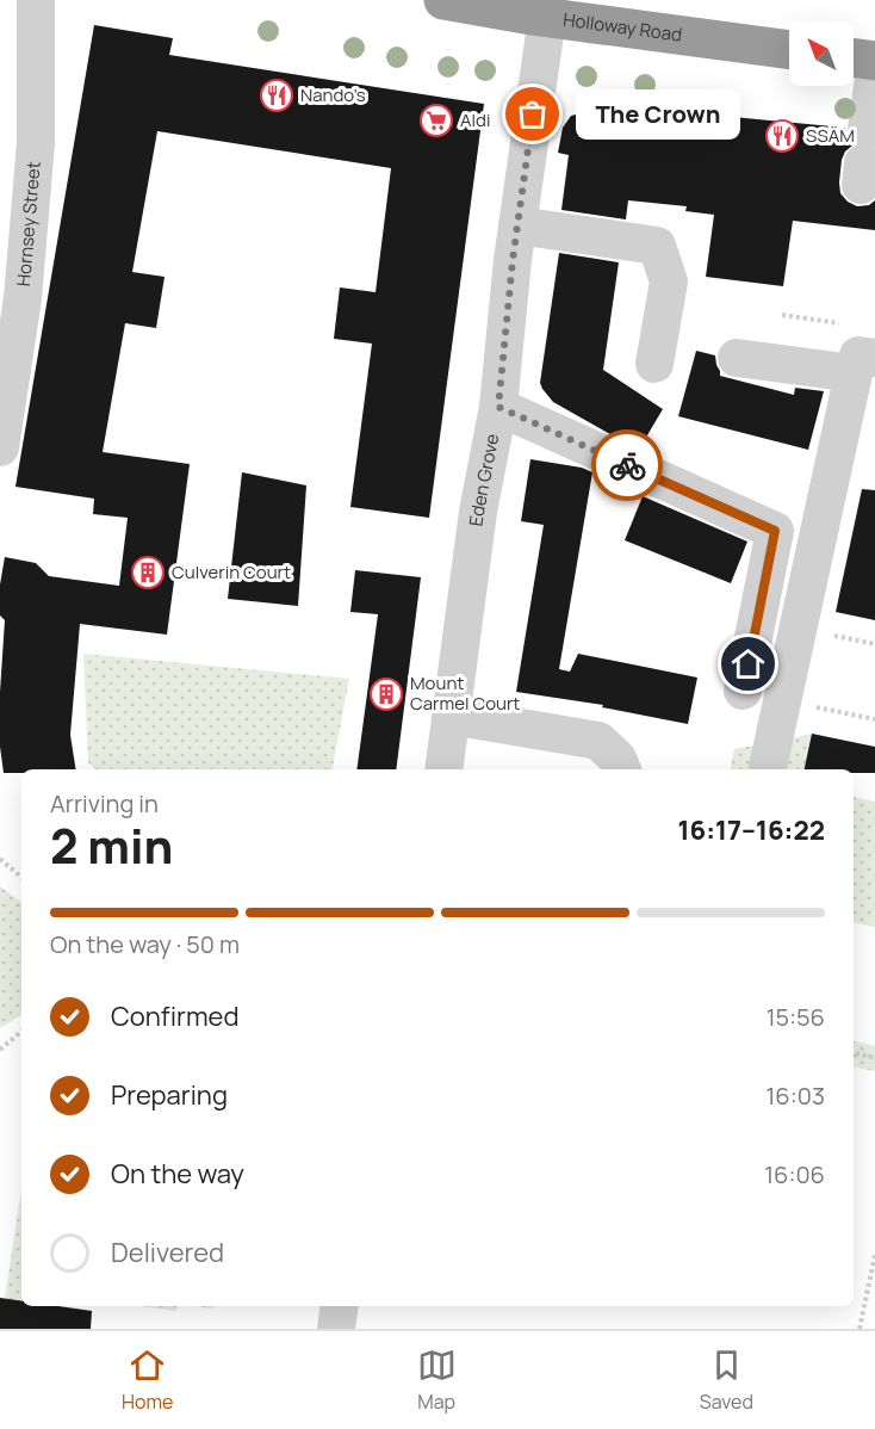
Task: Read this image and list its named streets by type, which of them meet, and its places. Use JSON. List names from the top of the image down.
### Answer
{
  "streets": {
    "highway": ["Holloway Road"],
    "street": ["Hornsey Street", "Eden Grove"]
  },
  "crossings": [
    ["Holloway Road", "Eden Grove"]
  ],
  "places": {
    "restaurant": ["Nando's", "SSÄM"],
    "other": ["The Crown"],
    "supermarket": ["Aldi"],
    "building": ["Culverin Court", "Mount Carmel Court"]
  },
  "north": "top left",
  "page": {
    "bubble": "The Crown",
    "heading": ["2 min", "Arriving in", "16:17–16:22"],
    "bar": "On the way · 50 m",
    "list": [
      ["Confirmed", "15:56"],
      ["Preparing", "16:03"],
      ["On the way", "16:06"],
      "Delivered"
    ],
    "tabs": ["Home", "Map", "Saved"]
  }
}
